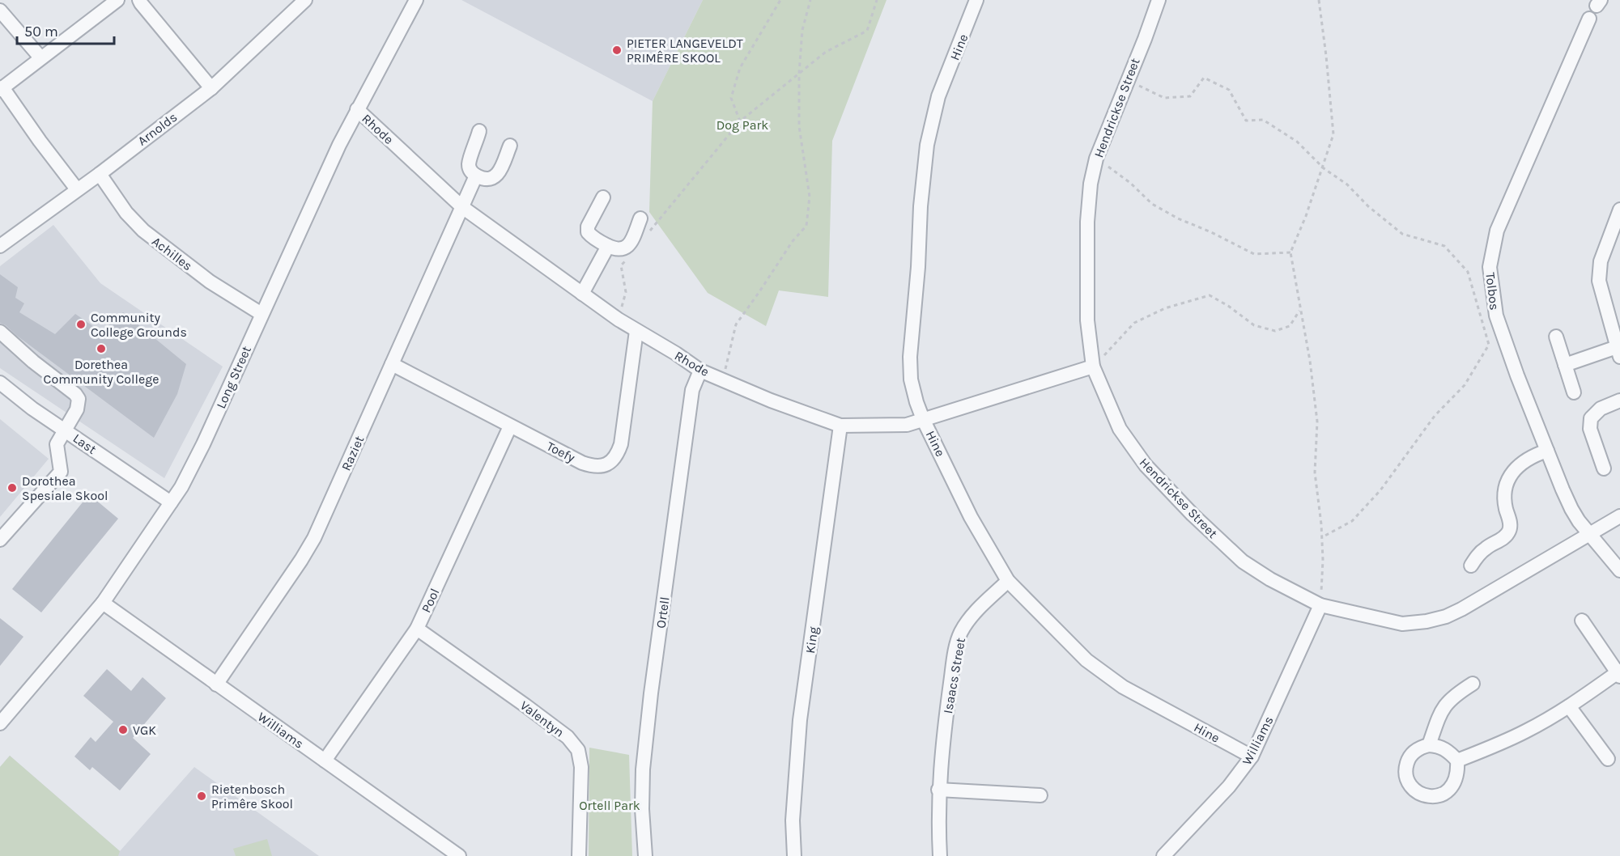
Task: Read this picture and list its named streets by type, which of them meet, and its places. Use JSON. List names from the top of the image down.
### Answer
{
  "streets": {
    "street": [
      "Hine",
      "Hendrickse Street",
      "Arnolds",
      "Rhode",
      "Achilles",
      "Tolbos",
      "Long Street",
      "Last",
      "Toefy",
      "Raziet",
      "Pool",
      "Ortell",
      "King",
      "Isaacs Street",
      "Valentyn",
      "Williams"
    ]
  },
  "crossings": [
    ["Hine", "Rhode"],
    ["Hine", "Isaacs Street"],
    ["Hine", "Williams"],
    ["Hendrickse Street", "Rhode"],
    ["Hendrickse Street", "Tolbos"],
    ["Hendrickse Street", "Williams"],
    ["Arnolds", "Achilles"],
    ["Rhode", "Long Street"],
    ["Rhode", "Toefy"],
    ["Rhode", "Raziet"],
    ["Rhode", "Ortell"],
    ["Rhode", "King"],
    ["Achilles", "Long Street"],
    ["Long Street", "Last"],
    ["Long Street", "Williams"],
    ["Toefy", "Raziet"],
    ["Toefy", "Pool"],
    ["Raziet", "Williams"],
    ["Pool", "Valentyn"],
    ["Pool", "Williams"]
  ],
  "parks": ["Dog Park", "Ortell Park"],
  "places": [
    "PIETER LANGEVELDT PRIMÊRE SKOOL",
    "Community College Grounds",
    "Dorethea Community College",
    "Dorothea Spesiale Skool",
    "VGK",
    "Rietenbosch Primêre Skool"
  ],
  "scale_bar": "50 m"
}
